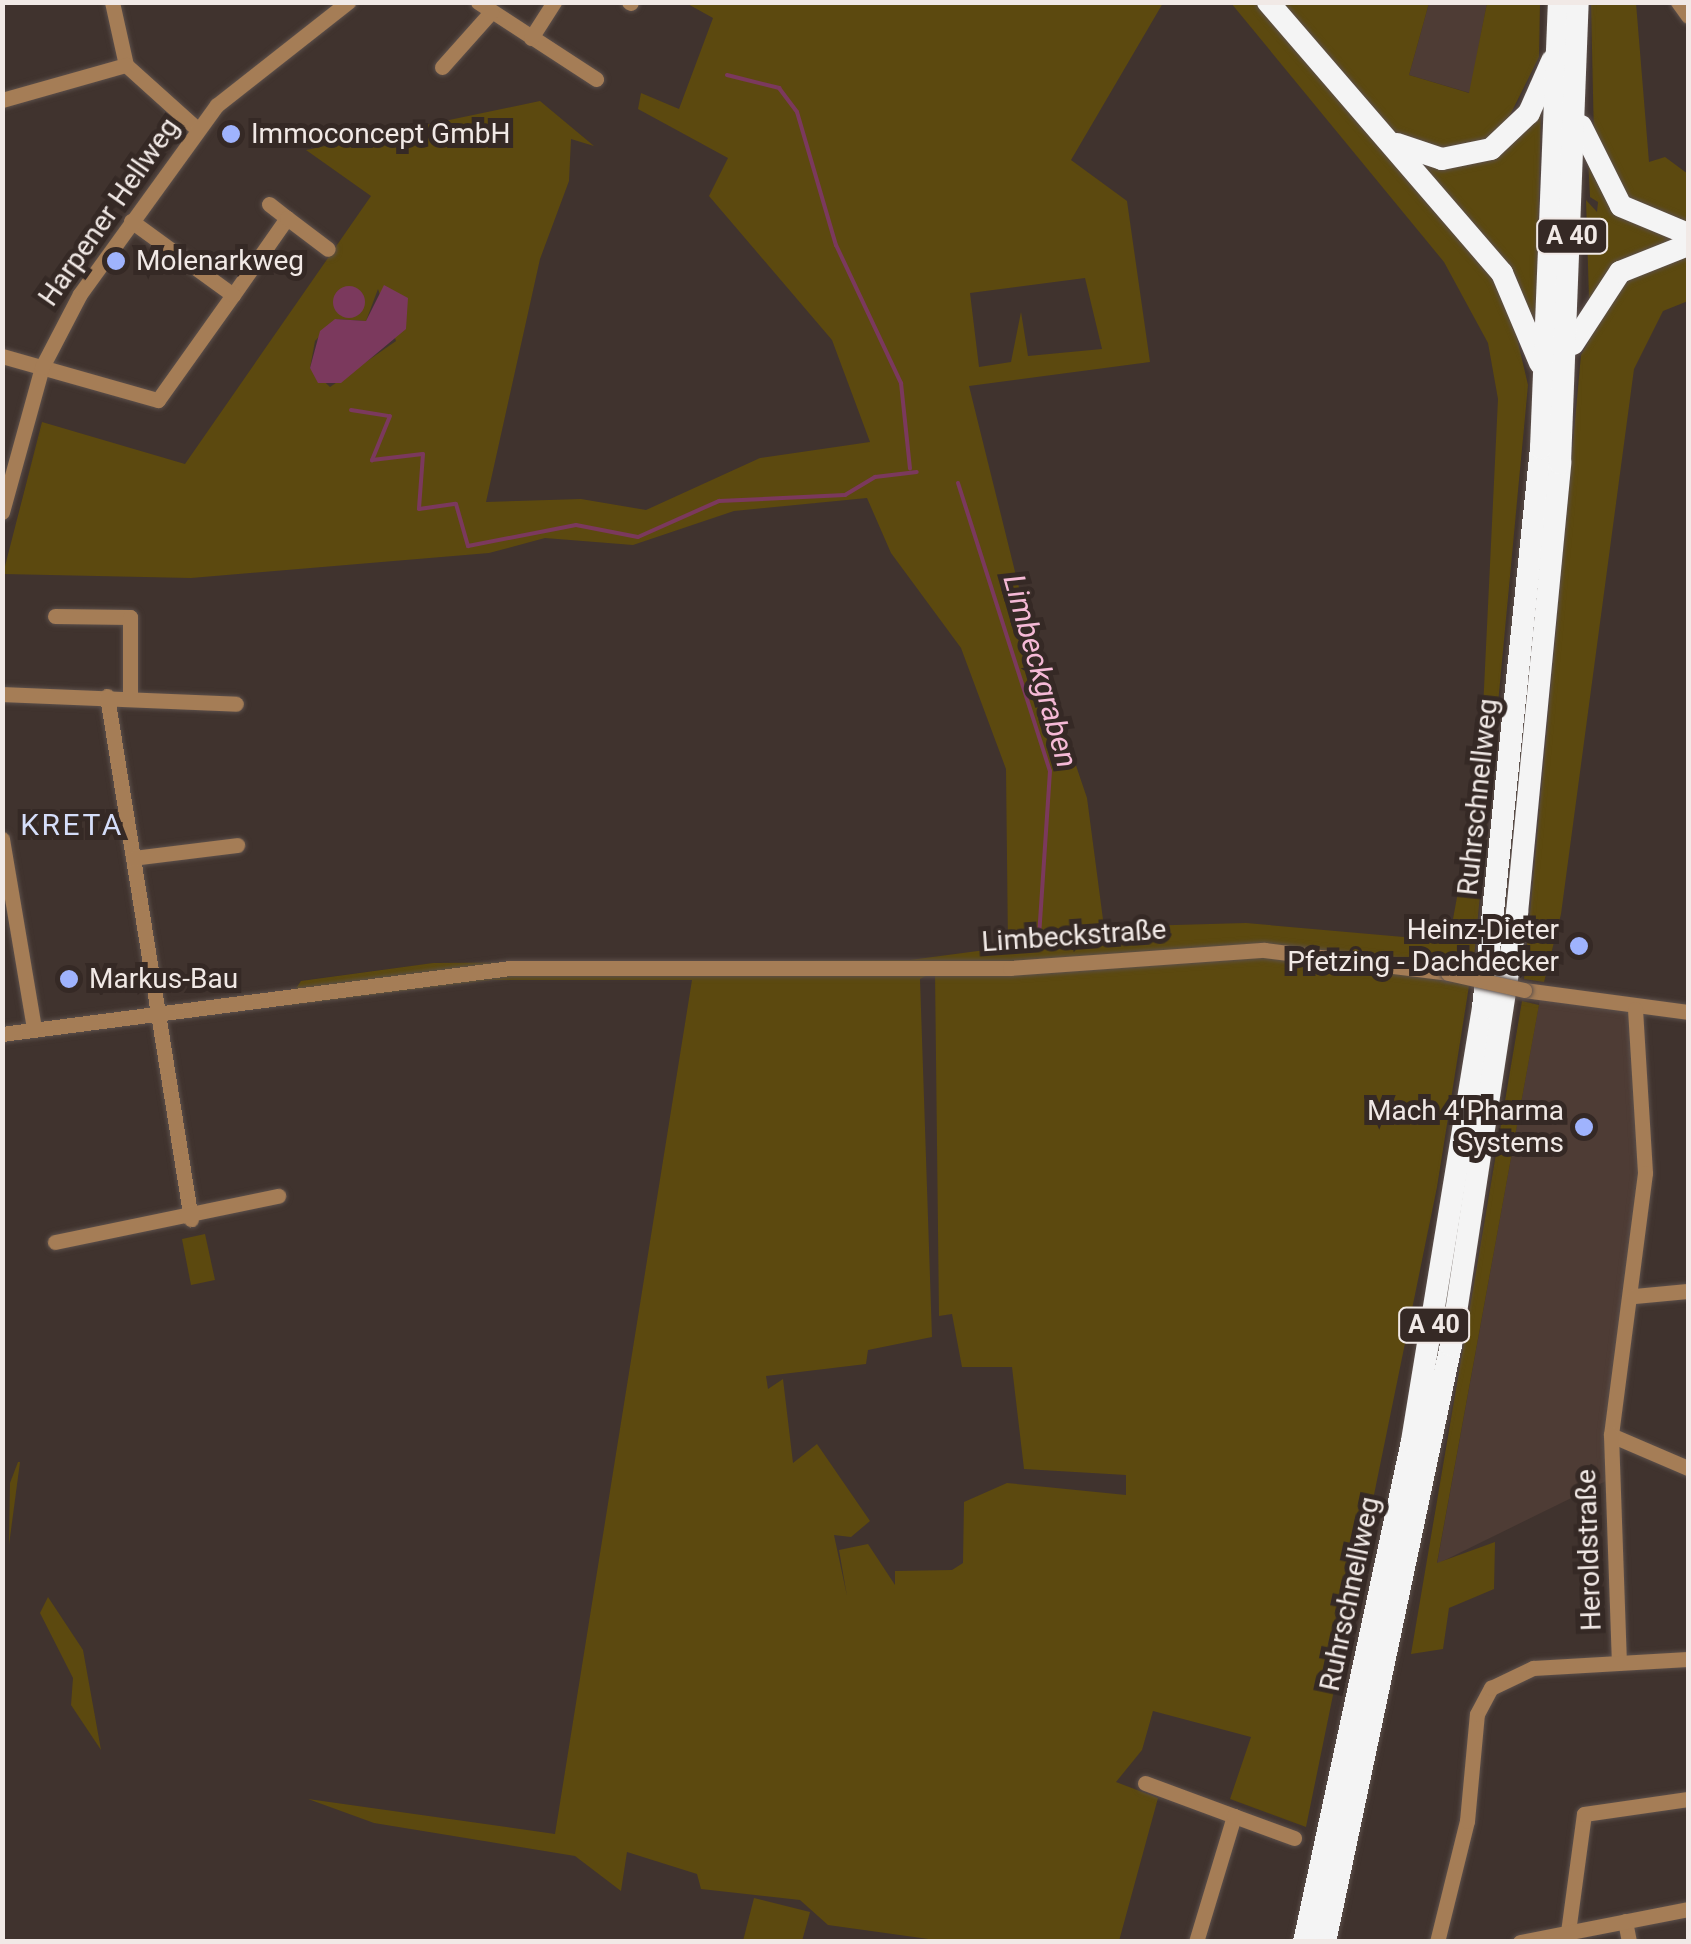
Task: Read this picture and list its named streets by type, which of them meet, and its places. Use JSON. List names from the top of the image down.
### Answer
{
  "streets": {
    "highway": ["A 40", "Ruhrschnellweg"],
    "street": ["Harpener Hellweg", "Limbeckstraße", "Heroldstraße"]
  },
  "districts": ["KRETA"],
  "water": ["Limbeckgraben"],
  "places": [
    "Immoconcept GmbH",
    "Molenarkweg",
    "Heinz-Dieter Pfetzing - Dachdecker",
    "Markus-Bau",
    "Mach 4 Pharma Systems"
  ]
}
